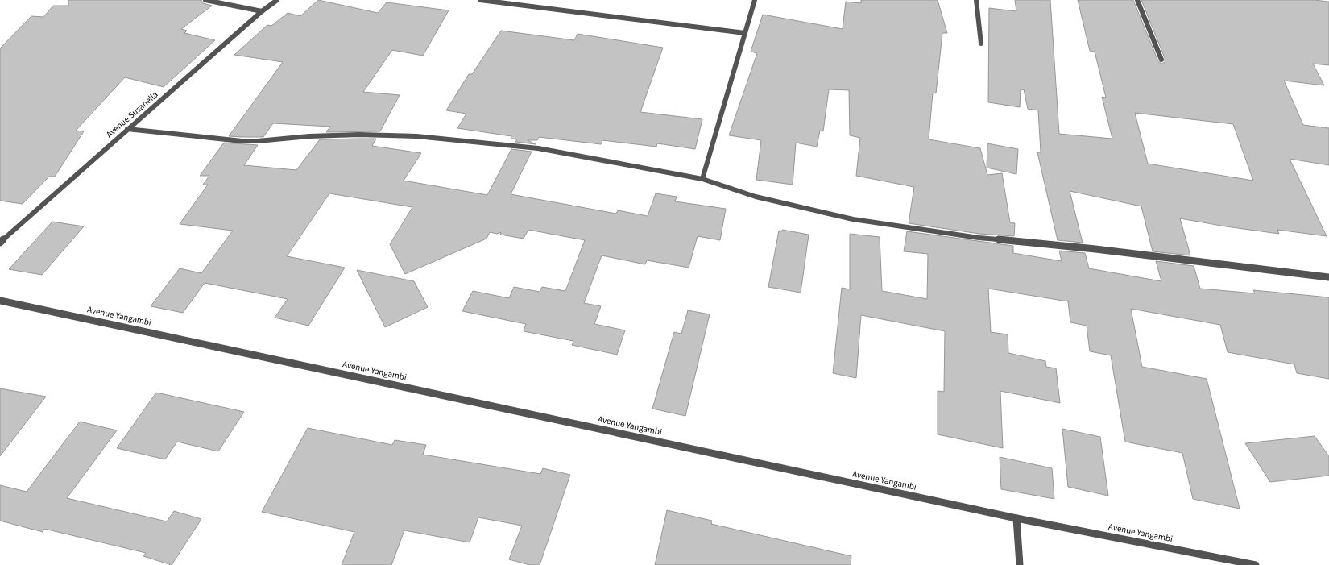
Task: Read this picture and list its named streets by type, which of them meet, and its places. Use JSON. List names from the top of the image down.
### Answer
{
  "streets": {
    "street": ["Avenue Susanella", "Avenue Yangambi"]
  }
}
